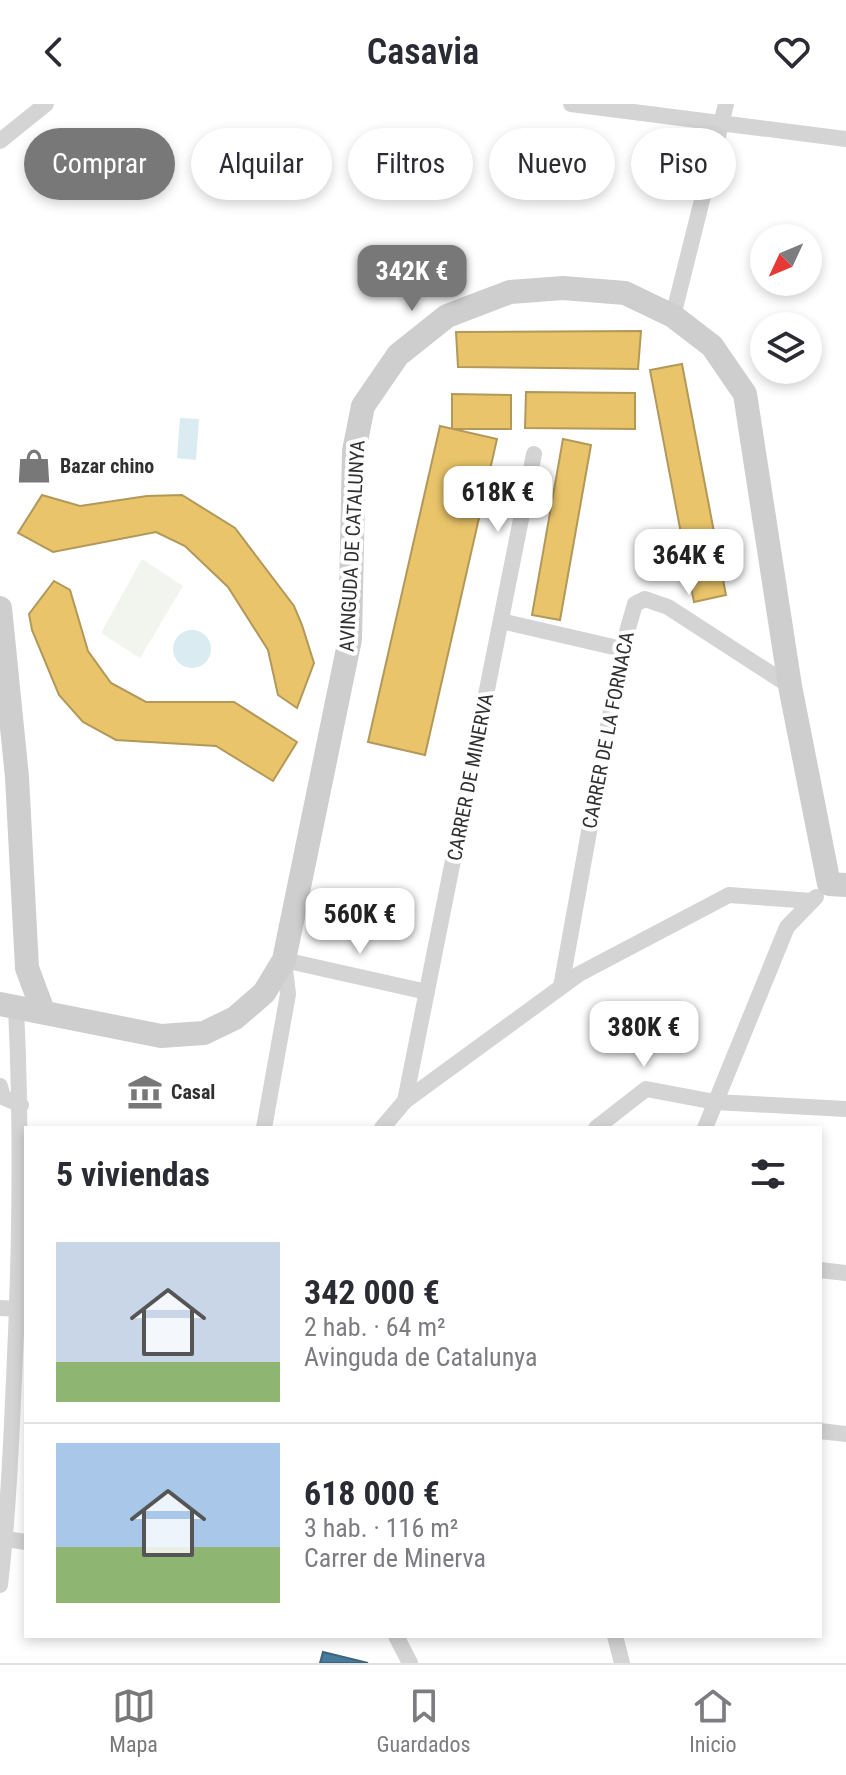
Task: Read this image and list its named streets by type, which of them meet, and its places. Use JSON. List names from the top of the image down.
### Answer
{
  "streets": {
    "street": ["AVINGUDA DE CATALUNYA", "CARRER DE LA FORNACA", "CARRER DE MINERVA"]
  },
  "crossings": [
    ["AVINGUDA DE CATALUNYA", "CARRER DE LA FORNACA"]
  ],
  "places": {
    "shop": ["Bazar chino"],
    "museum": ["Casal"]
  },
  "north": "bottom left",
  "page": {
    "header": "Casavia",
    "chip": [
      "Comprar",
      "Alquilar",
      "Filtros",
      "Nuevo",
      "Piso"
    ],
    "price": [
      "342K €",
      "618K €",
      "364K €",
      "560K €",
      "380K €"
    ],
    "heading": "5 viviendas",
    "list": [
      {
        "name": "342 000 €",
        "note": "2 hab. · 64 m² · Avinguda de Catalunya"
      },
      {
        "name": "618 000 €",
        "note": "3 hab. · 116 m² · Carrer de Minerva"
      }
    ],
    "tabs": ["Mapa", "Guardados", "Inicio"]
  }
}
